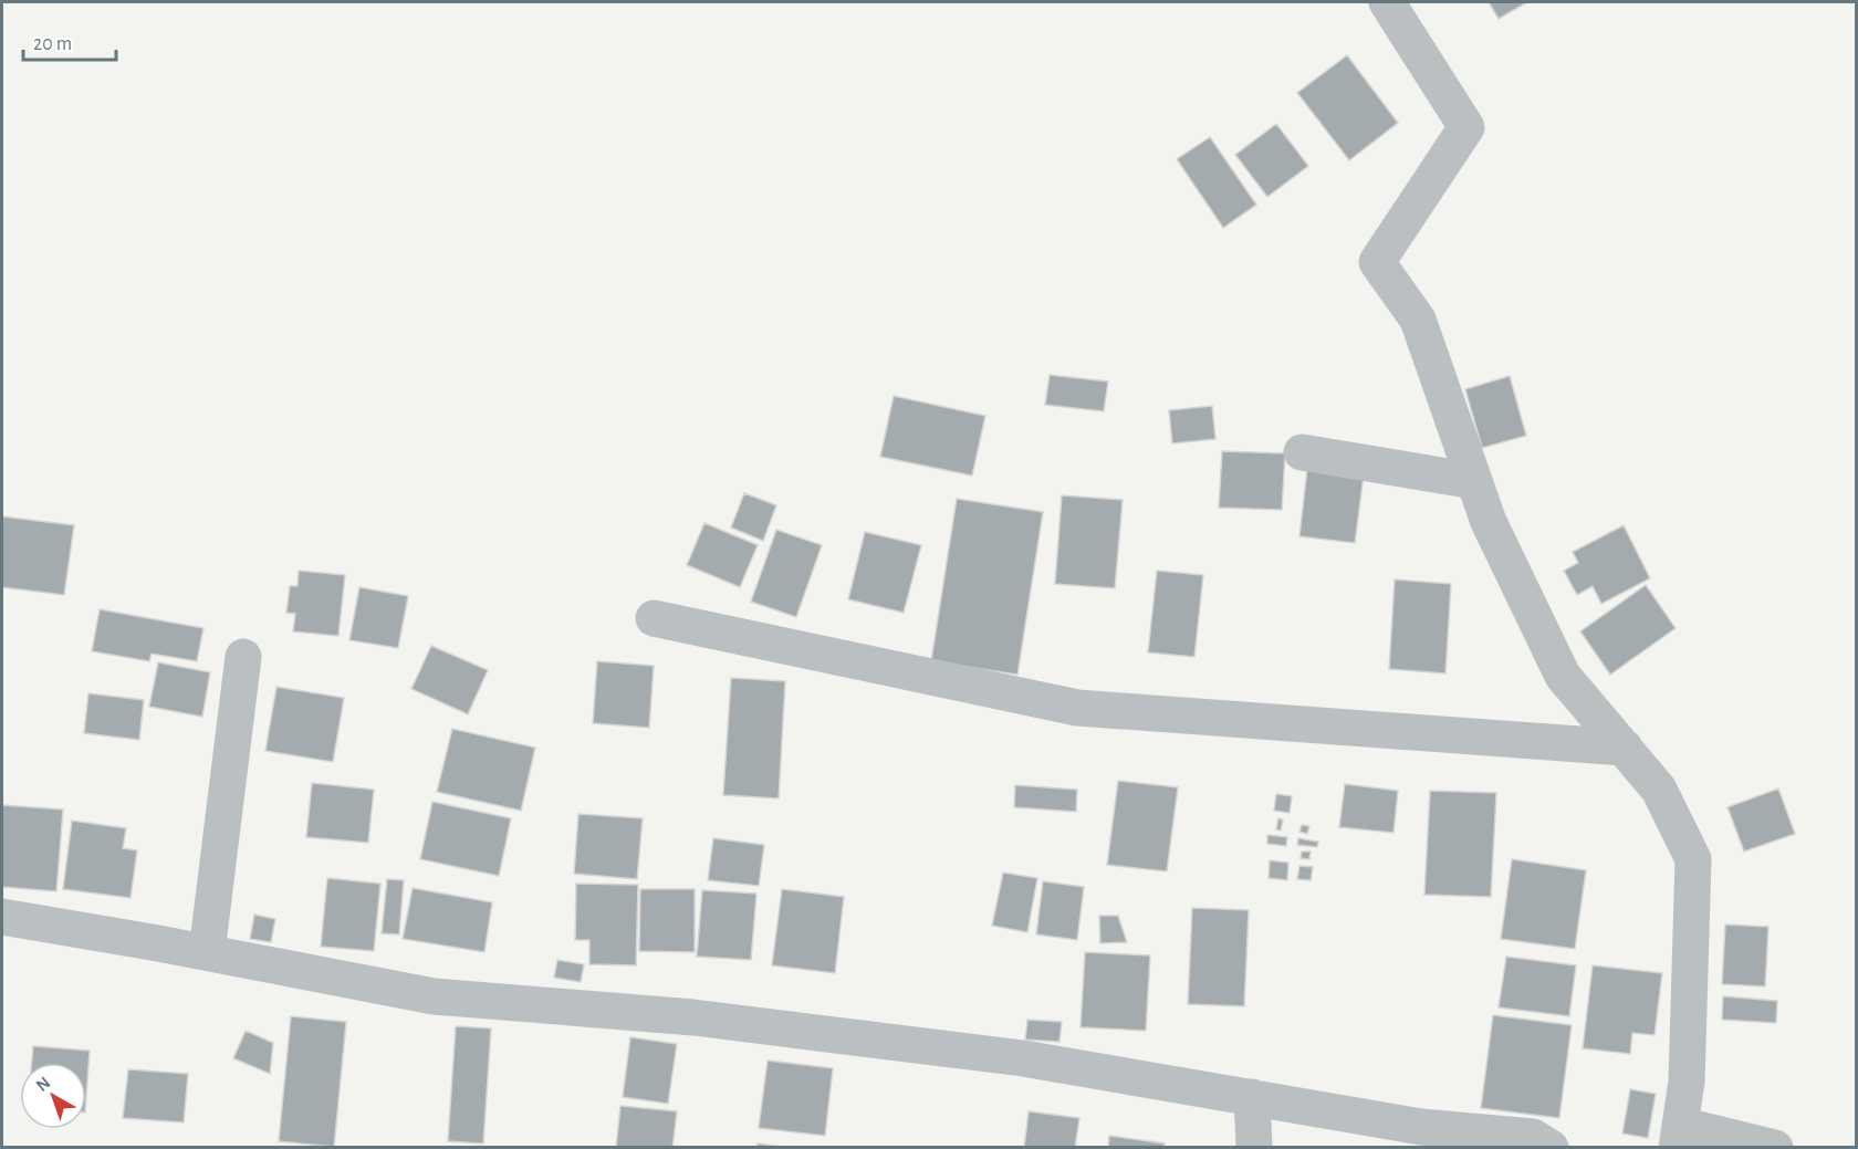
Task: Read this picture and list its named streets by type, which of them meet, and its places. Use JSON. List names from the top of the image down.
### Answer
{
  "scale_bar": "20 m",
  "north": "top left"
}
